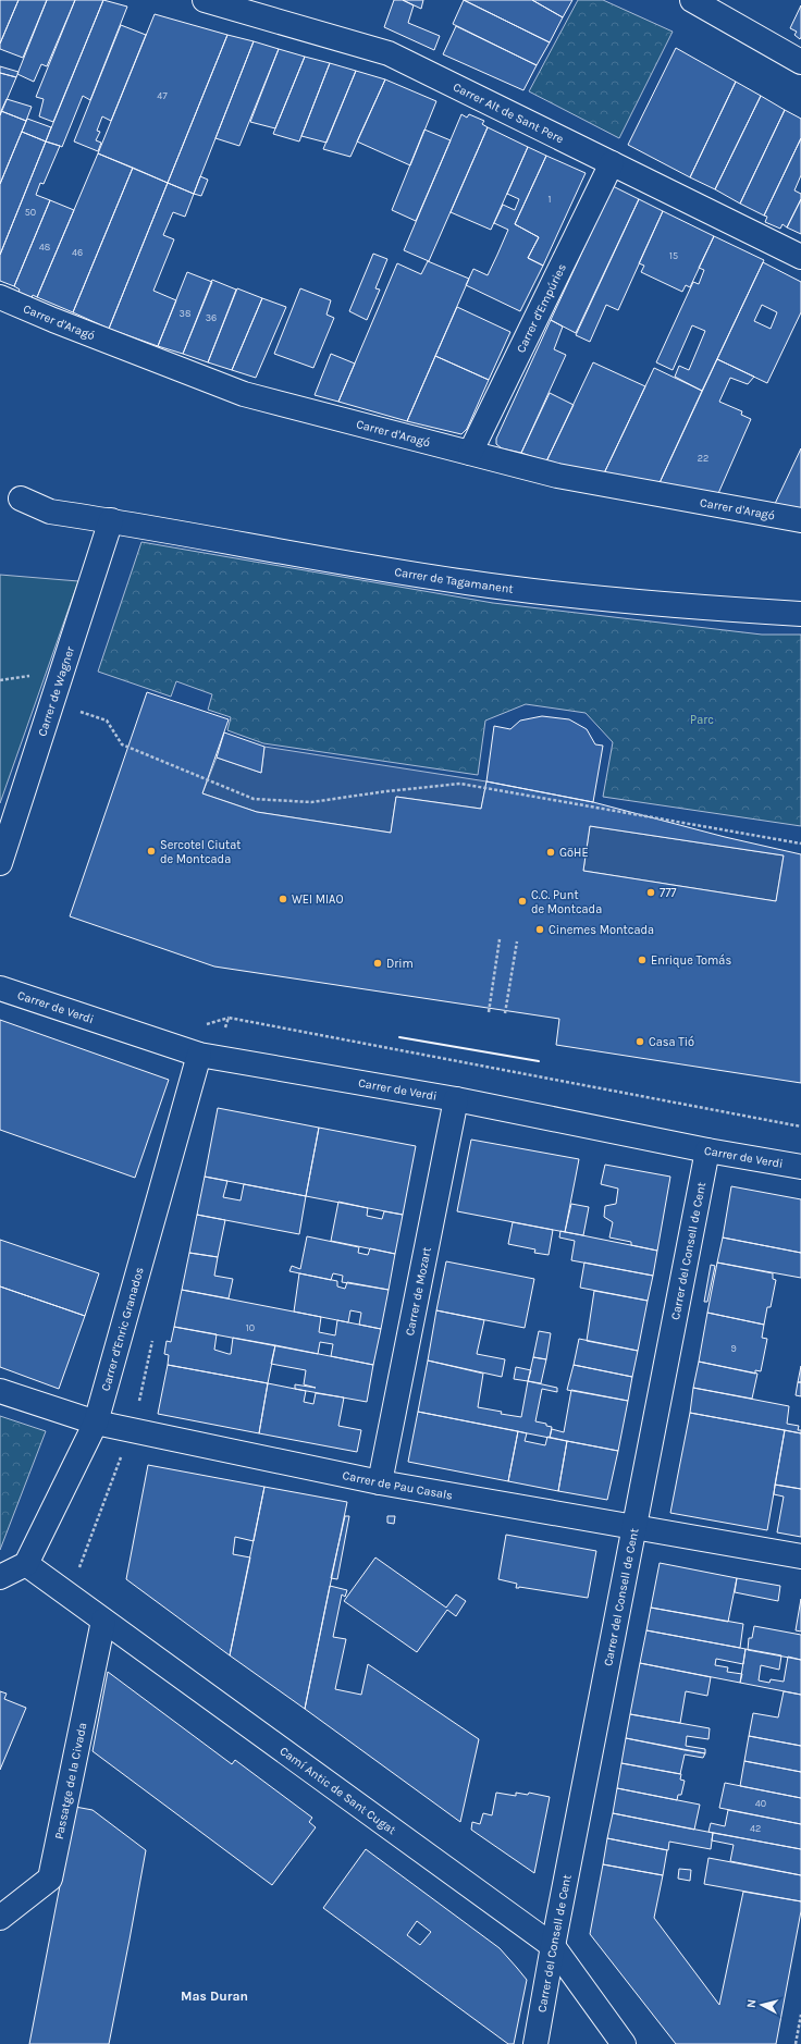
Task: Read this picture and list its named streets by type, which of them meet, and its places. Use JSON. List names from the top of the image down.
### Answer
{
  "streets": {
    "street": [
      "Carrer Alt de Sant Pere",
      "Carrer d'Empúries",
      "Carrer d'Aragó",
      "Carrer de Tagamanent",
      "Carrer de Wagner",
      "Carrer de Verdi",
      "Carrer del Consell de Cent",
      "Carrer de Mozart",
      "Carrer d'Enric Granados",
      "Carrer de Pau Casals",
      "Passatge de la Civada",
      "Camí Antic de Sant Cugat"
    ]
  },
  "crossings": [
    ["Carrer Alt de Sant Pere", "Carrer d'Empúries"],
    ["Carrer d'Empúries", "Carrer d'Aragó"],
    ["Carrer de Tagamanent", "Carrer de Wagner"],
    ["Carrer de Verdi", "Carrer del Consell de Cent"],
    ["Carrer de Verdi", "Carrer de Mozart"],
    ["Carrer de Verdi", "Carrer d'Enric Granados"],
    ["Carrer del Consell de Cent", "Carrer de Pau Casals"],
    ["Carrer del Consell de Cent", "Camí Antic de Sant Cugat"],
    ["Carrer de Mozart", "Carrer de Pau Casals"],
    ["Carrer d'Enric Granados", "Carrer de Pau Casals"],
    ["Carrer d'Enric Granados", "Camí Antic de Sant Cugat"],
    ["Passatge de la Civada", "Camí Antic de Sant Cugat"]
  ],
  "districts": ["Mas Duran"],
  "parks": ["Parc"],
  "places": [
    "Sercotel Ciutat de Montcada",
    "GöHE",
    "777",
    "WEI MIAO",
    "C.C. Punt de Montcada",
    "Cinemes Montcada",
    "Enrique Tomás",
    "Drim",
    "Casa Tió"
  ],
  "house_numbers": [
    "47",
    "1",
    "50",
    "48",
    "46",
    "15",
    "38",
    "36",
    "22",
    "10",
    "9",
    "40",
    "42"
  ],
  "north": "left"
}
